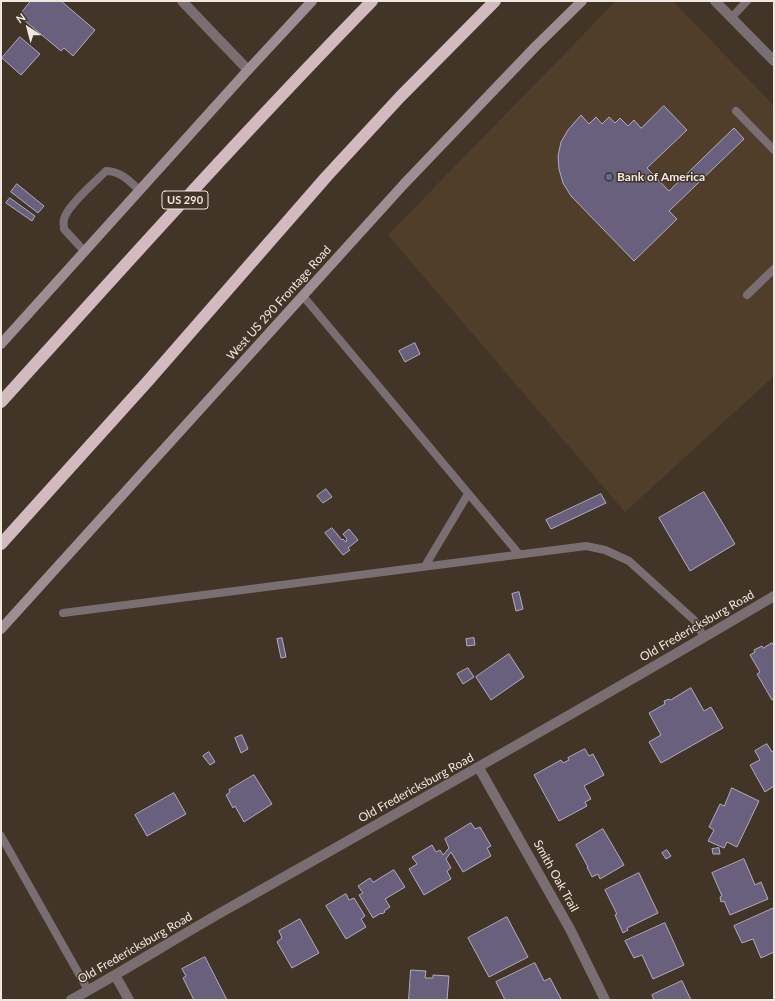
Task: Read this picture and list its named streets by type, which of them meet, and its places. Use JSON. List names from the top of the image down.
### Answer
{
  "streets": {
    "highway": ["US 290"],
    "main road": ["West US 290 Frontage Road"],
    "street": ["Old Fredericksburg Road", "Smith Oak Trail"]
  },
  "crossings": [
    ["Old Fredericksburg Road", "Smith Oak Trail"]
  ],
  "places": ["Bank of America"],
  "north": "top left"
}
